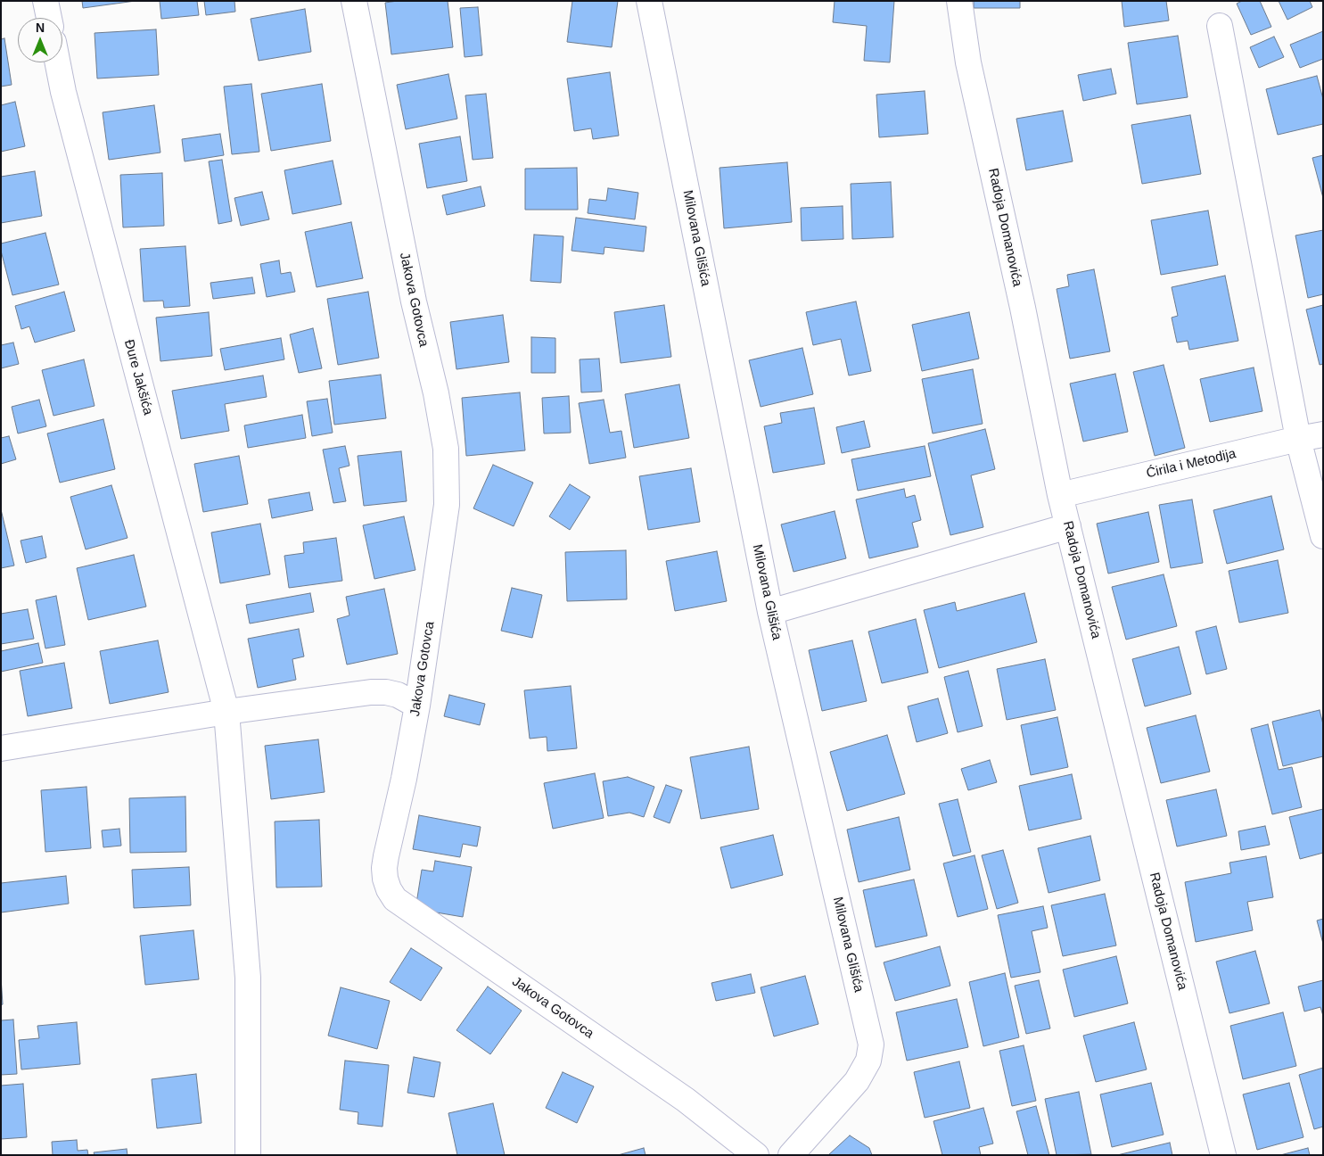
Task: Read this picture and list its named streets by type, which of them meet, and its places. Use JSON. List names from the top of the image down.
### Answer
{
  "streets": {
    "street": [
      "Radoja Domanovića",
      "Milovana Glišića",
      "Jakova Gotovca",
      "Đure Jakšića",
      "Ćirila i Metodija"
    ]
  },
  "crossings": [
    ["Radoja Domanovića", "Ćirila i Metodija"]
  ],
  "north": "top"
}
